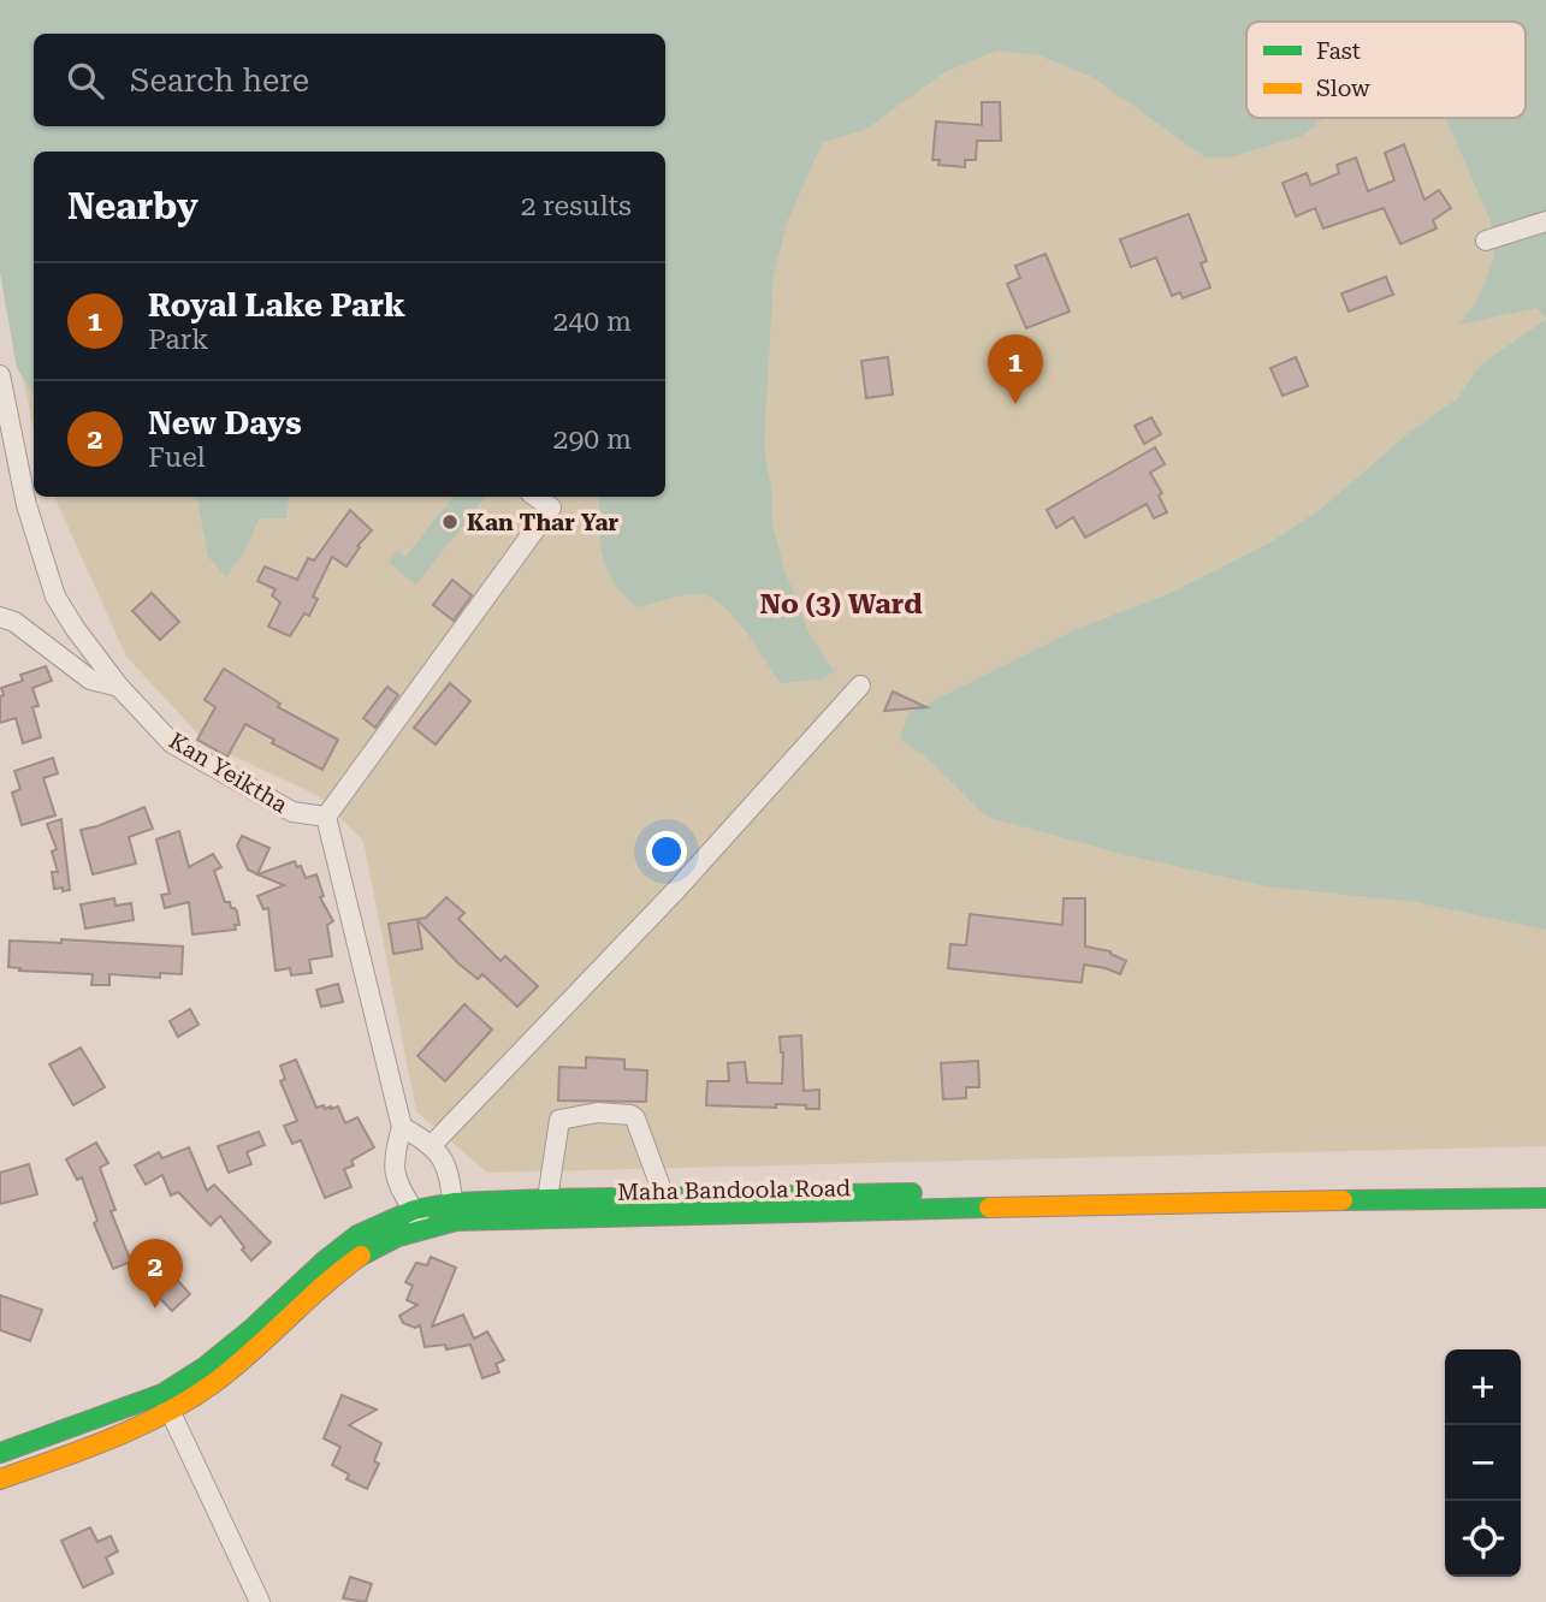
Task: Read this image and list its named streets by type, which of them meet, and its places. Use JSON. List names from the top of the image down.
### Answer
{
  "streets": {
    "main road": ["Maha Bandoola Road"],
    "street": ["Kan Yeiktha"]
  },
  "districts": ["No (3) Ward"],
  "places": ["Kan Thar Yar"],
  "legend": ["Fast", "Slow"],
  "page": {
    "search": "Search here",
    "heading": ["Nearby", "2 results"],
    "list": [
      {
        "mark": "1",
        "name": "Royal Lake Park",
        "note": "Park",
        "value": "240 m"
      },
      {
        "mark": "2",
        "name": "New Days",
        "note": "Fuel",
        "value": "290 m"
      }
    ],
    "pins": ["1", "2"],
    "map_buttons": ["+", "−"]
  }
}
